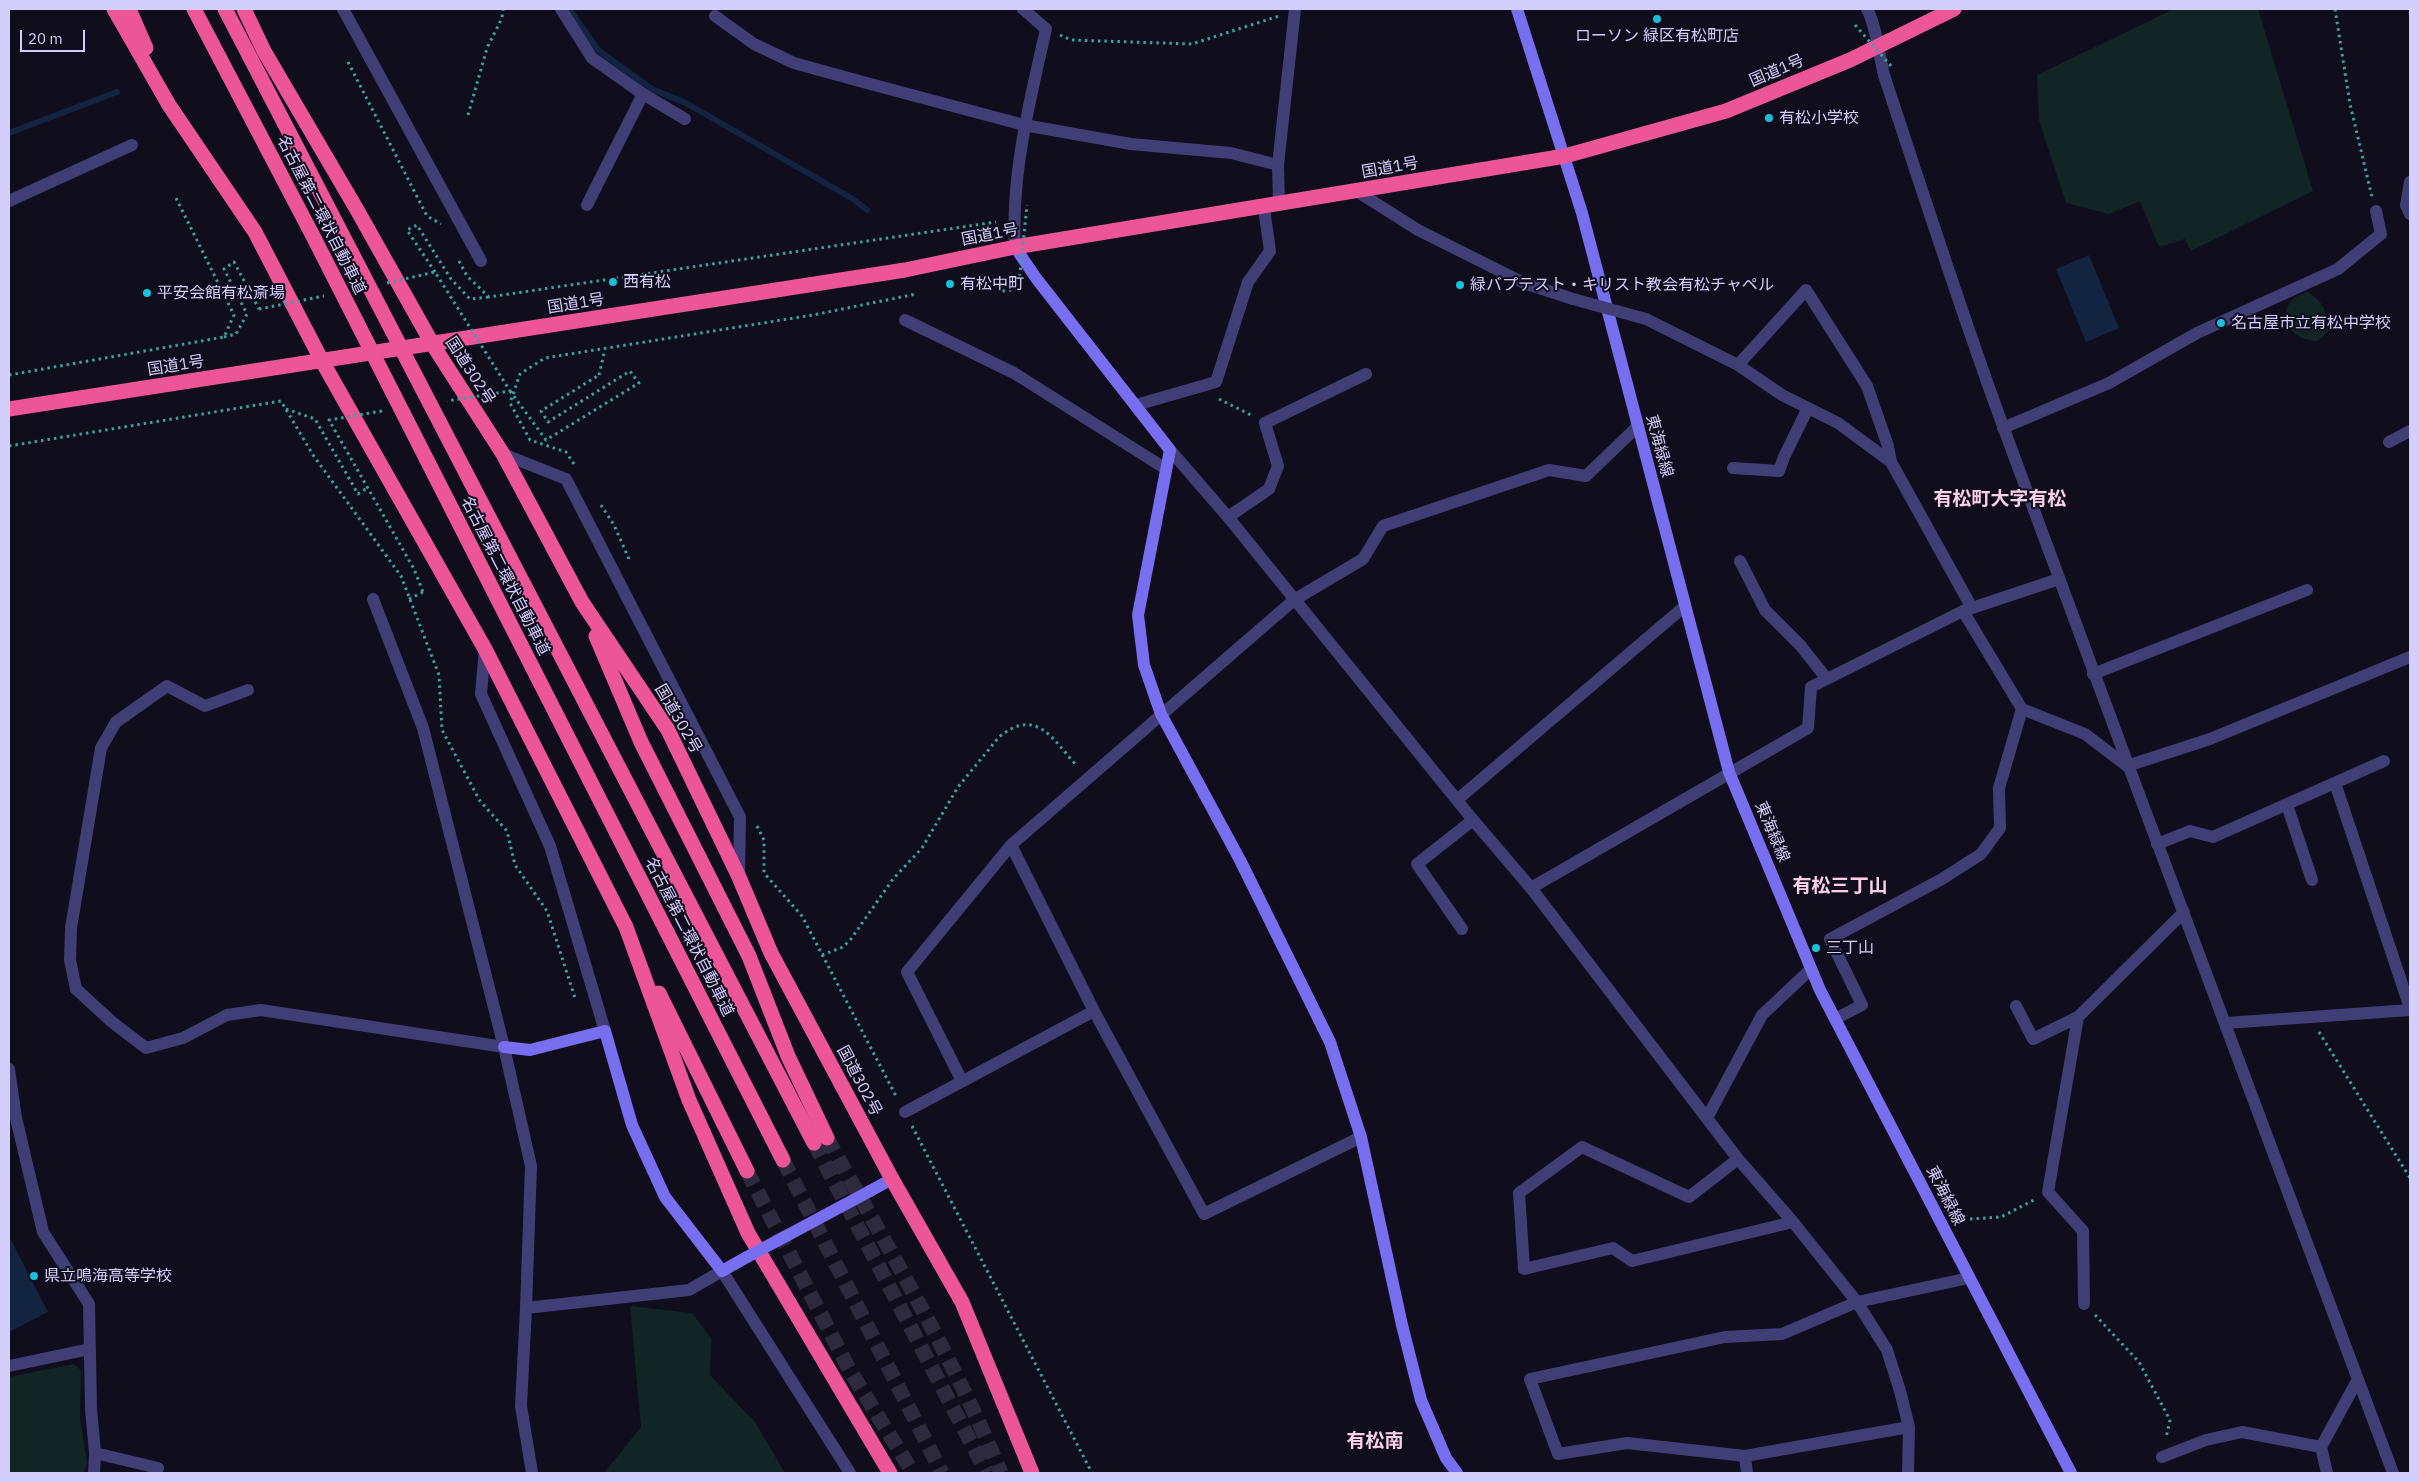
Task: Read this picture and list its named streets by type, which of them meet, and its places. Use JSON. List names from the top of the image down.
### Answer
{
  "streets": {
    "highway": ["国道1号", "名古屋第二環状自動車道", "国道302号"],
    "street": ["東海緑線"]
  },
  "crossings": [
    ["国道1号", "国道302号"],
    ["国道1号", "東海緑線"],
    ["名古屋第二環状自動車道", "国道302号"]
  ],
  "districts": ["有松町大字有松", "有松三丁山", "有松南"],
  "places": [
    "ローソン 緑区有松町店",
    "有松小学校",
    "西有松",
    "有松中町",
    "緑バプテスト・キリスト教会有松チャペル",
    "平安会館有松斎場",
    "名古屋市立有松中学校",
    "三丁山",
    "県立鳴海高等学校"
  ],
  "scale_bar": "20 m"
}
